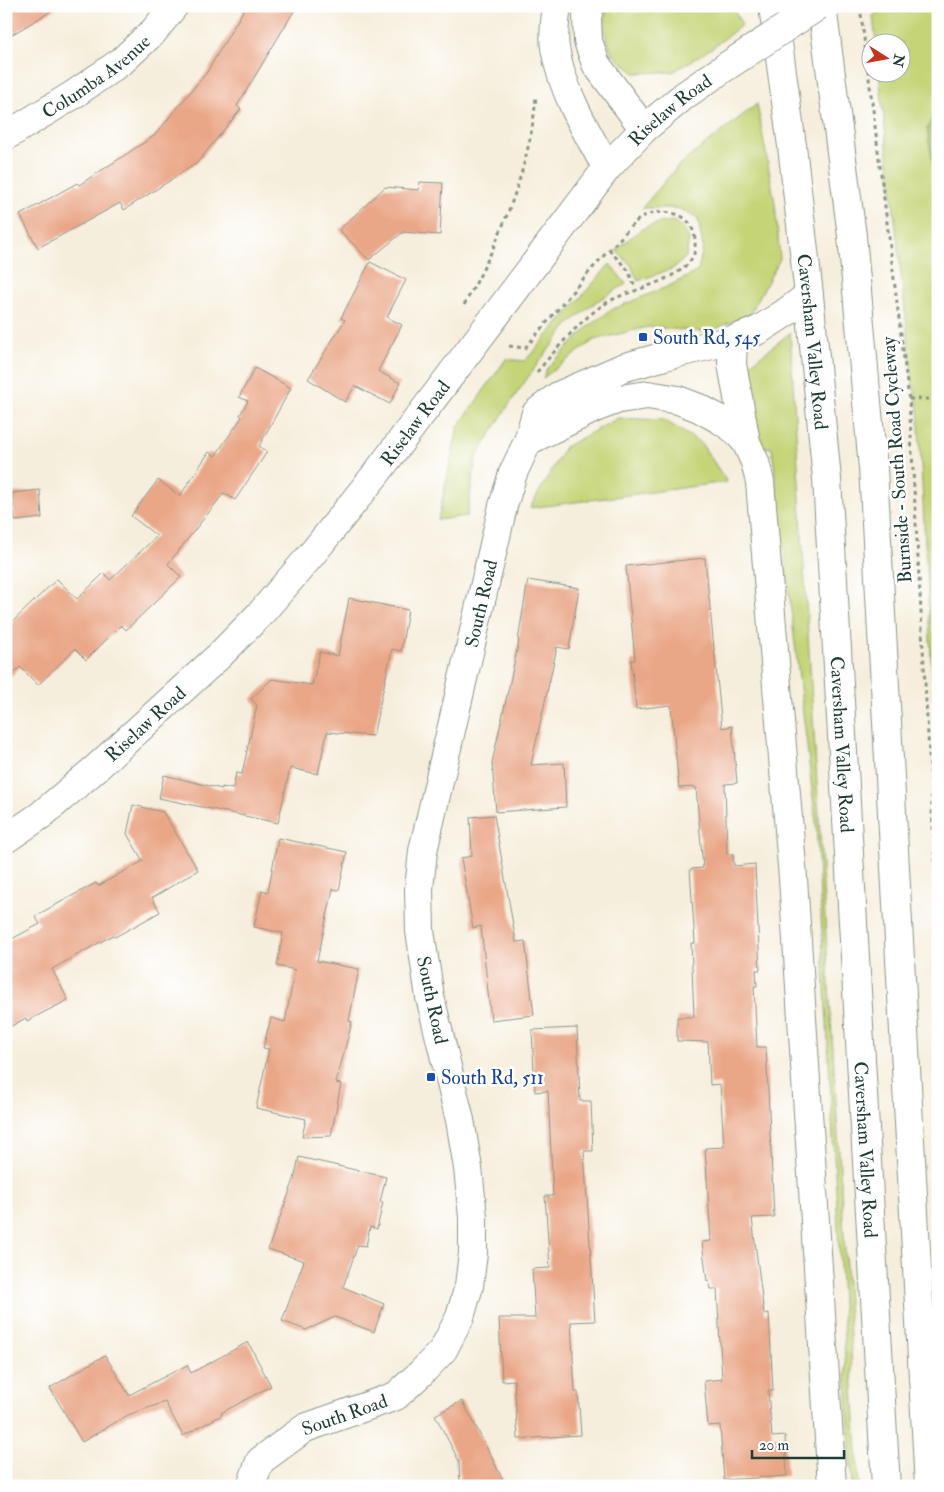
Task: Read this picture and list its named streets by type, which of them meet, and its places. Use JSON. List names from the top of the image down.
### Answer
{
  "streets": {
    "main road": [
      "Columba Avenue",
      "Riselaw Road",
      "Caversham Valley Road",
      "South Road"
    ],
    "path": ["Burnside - South Road Cycleway"]
  },
  "crossings": [
    ["Caversham Valley Road", "South Road"]
  ],
  "places": {
    "transit": ["South Rd, 545", "South Rd, 511"]
  },
  "scale_bar": "20 m",
  "north": "right"
}
